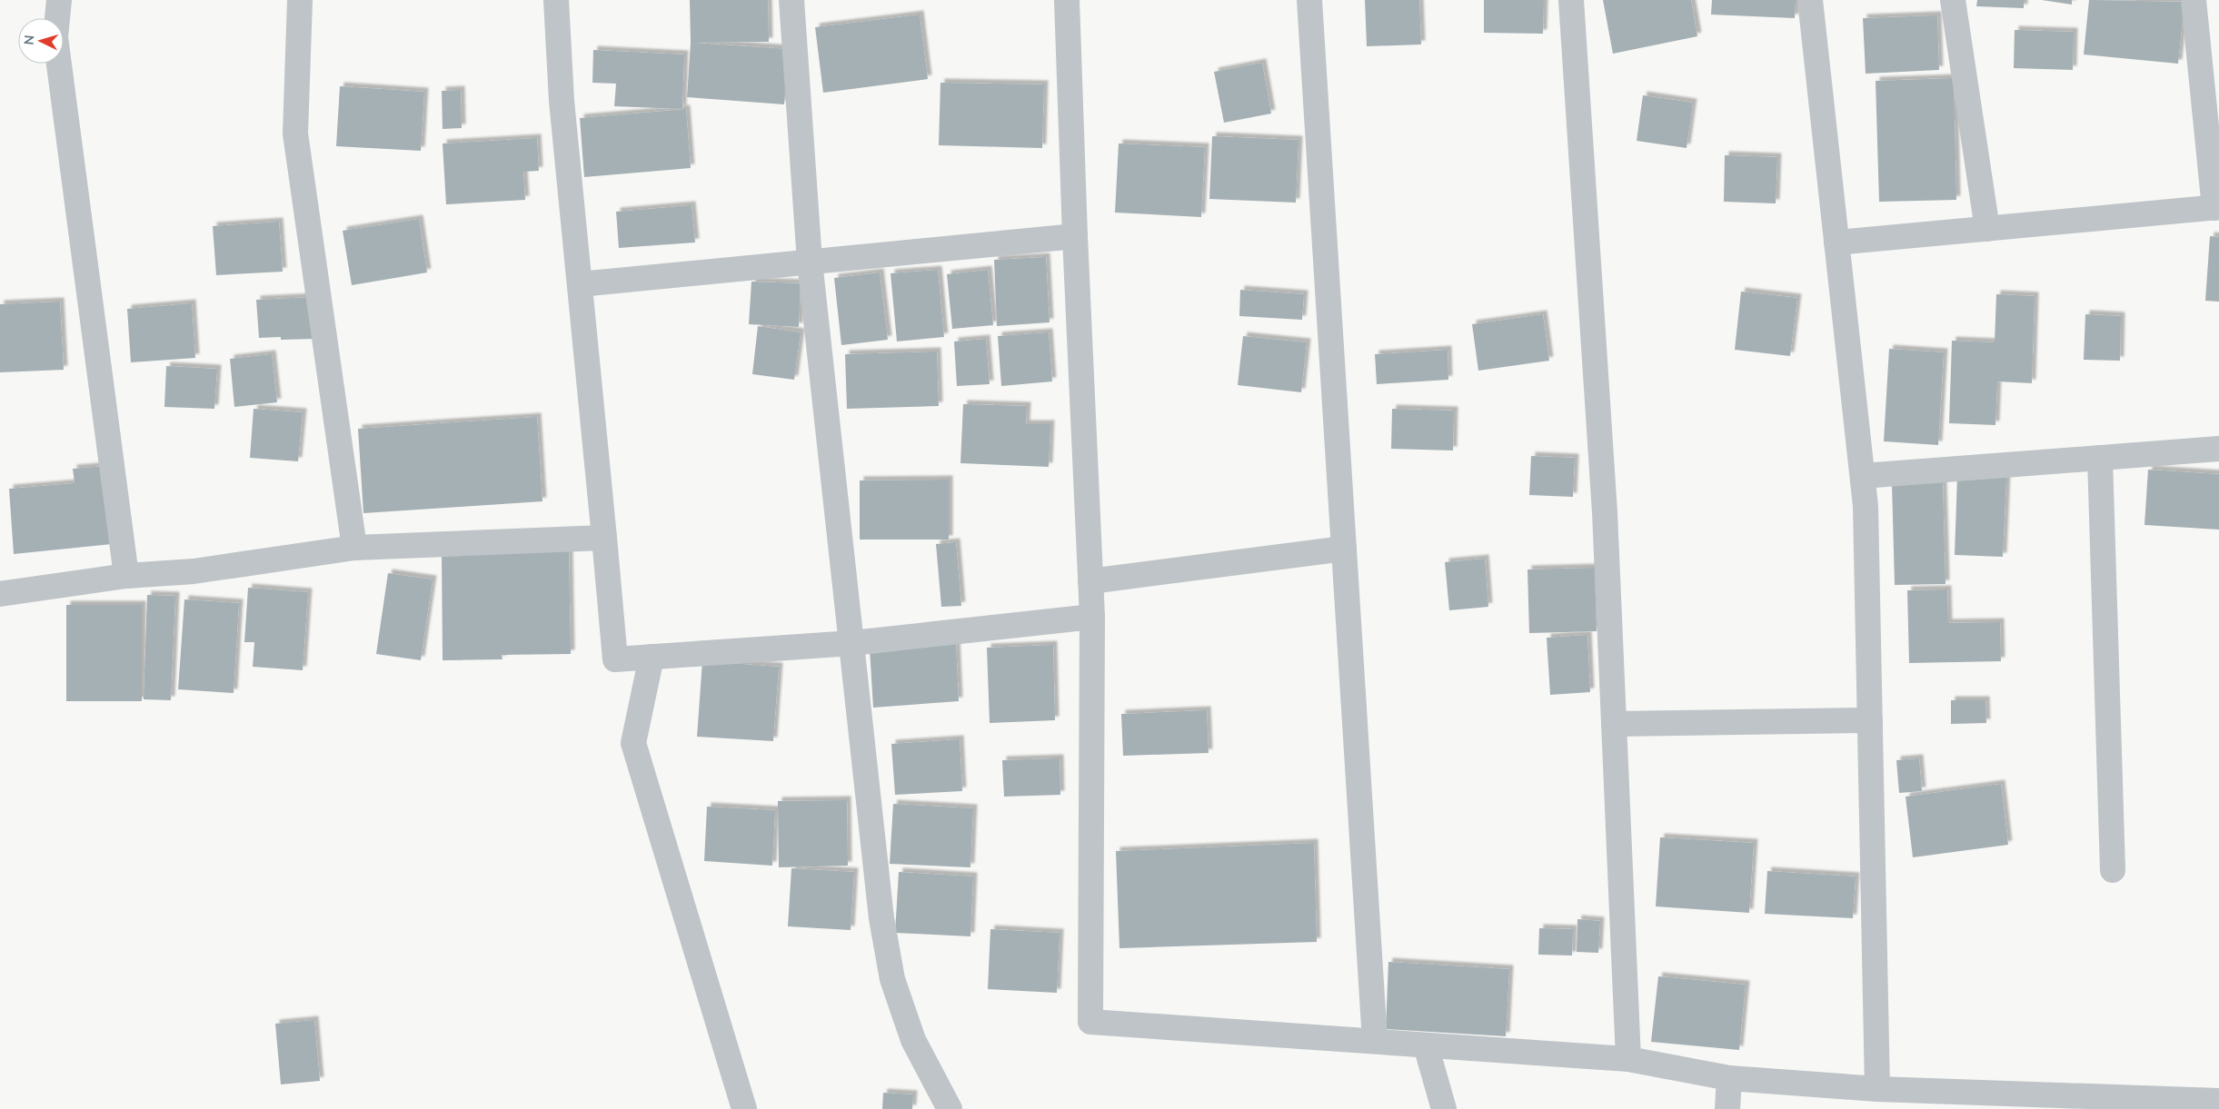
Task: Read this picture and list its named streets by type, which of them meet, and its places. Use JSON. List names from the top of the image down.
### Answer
{
  "north": "left"
}
